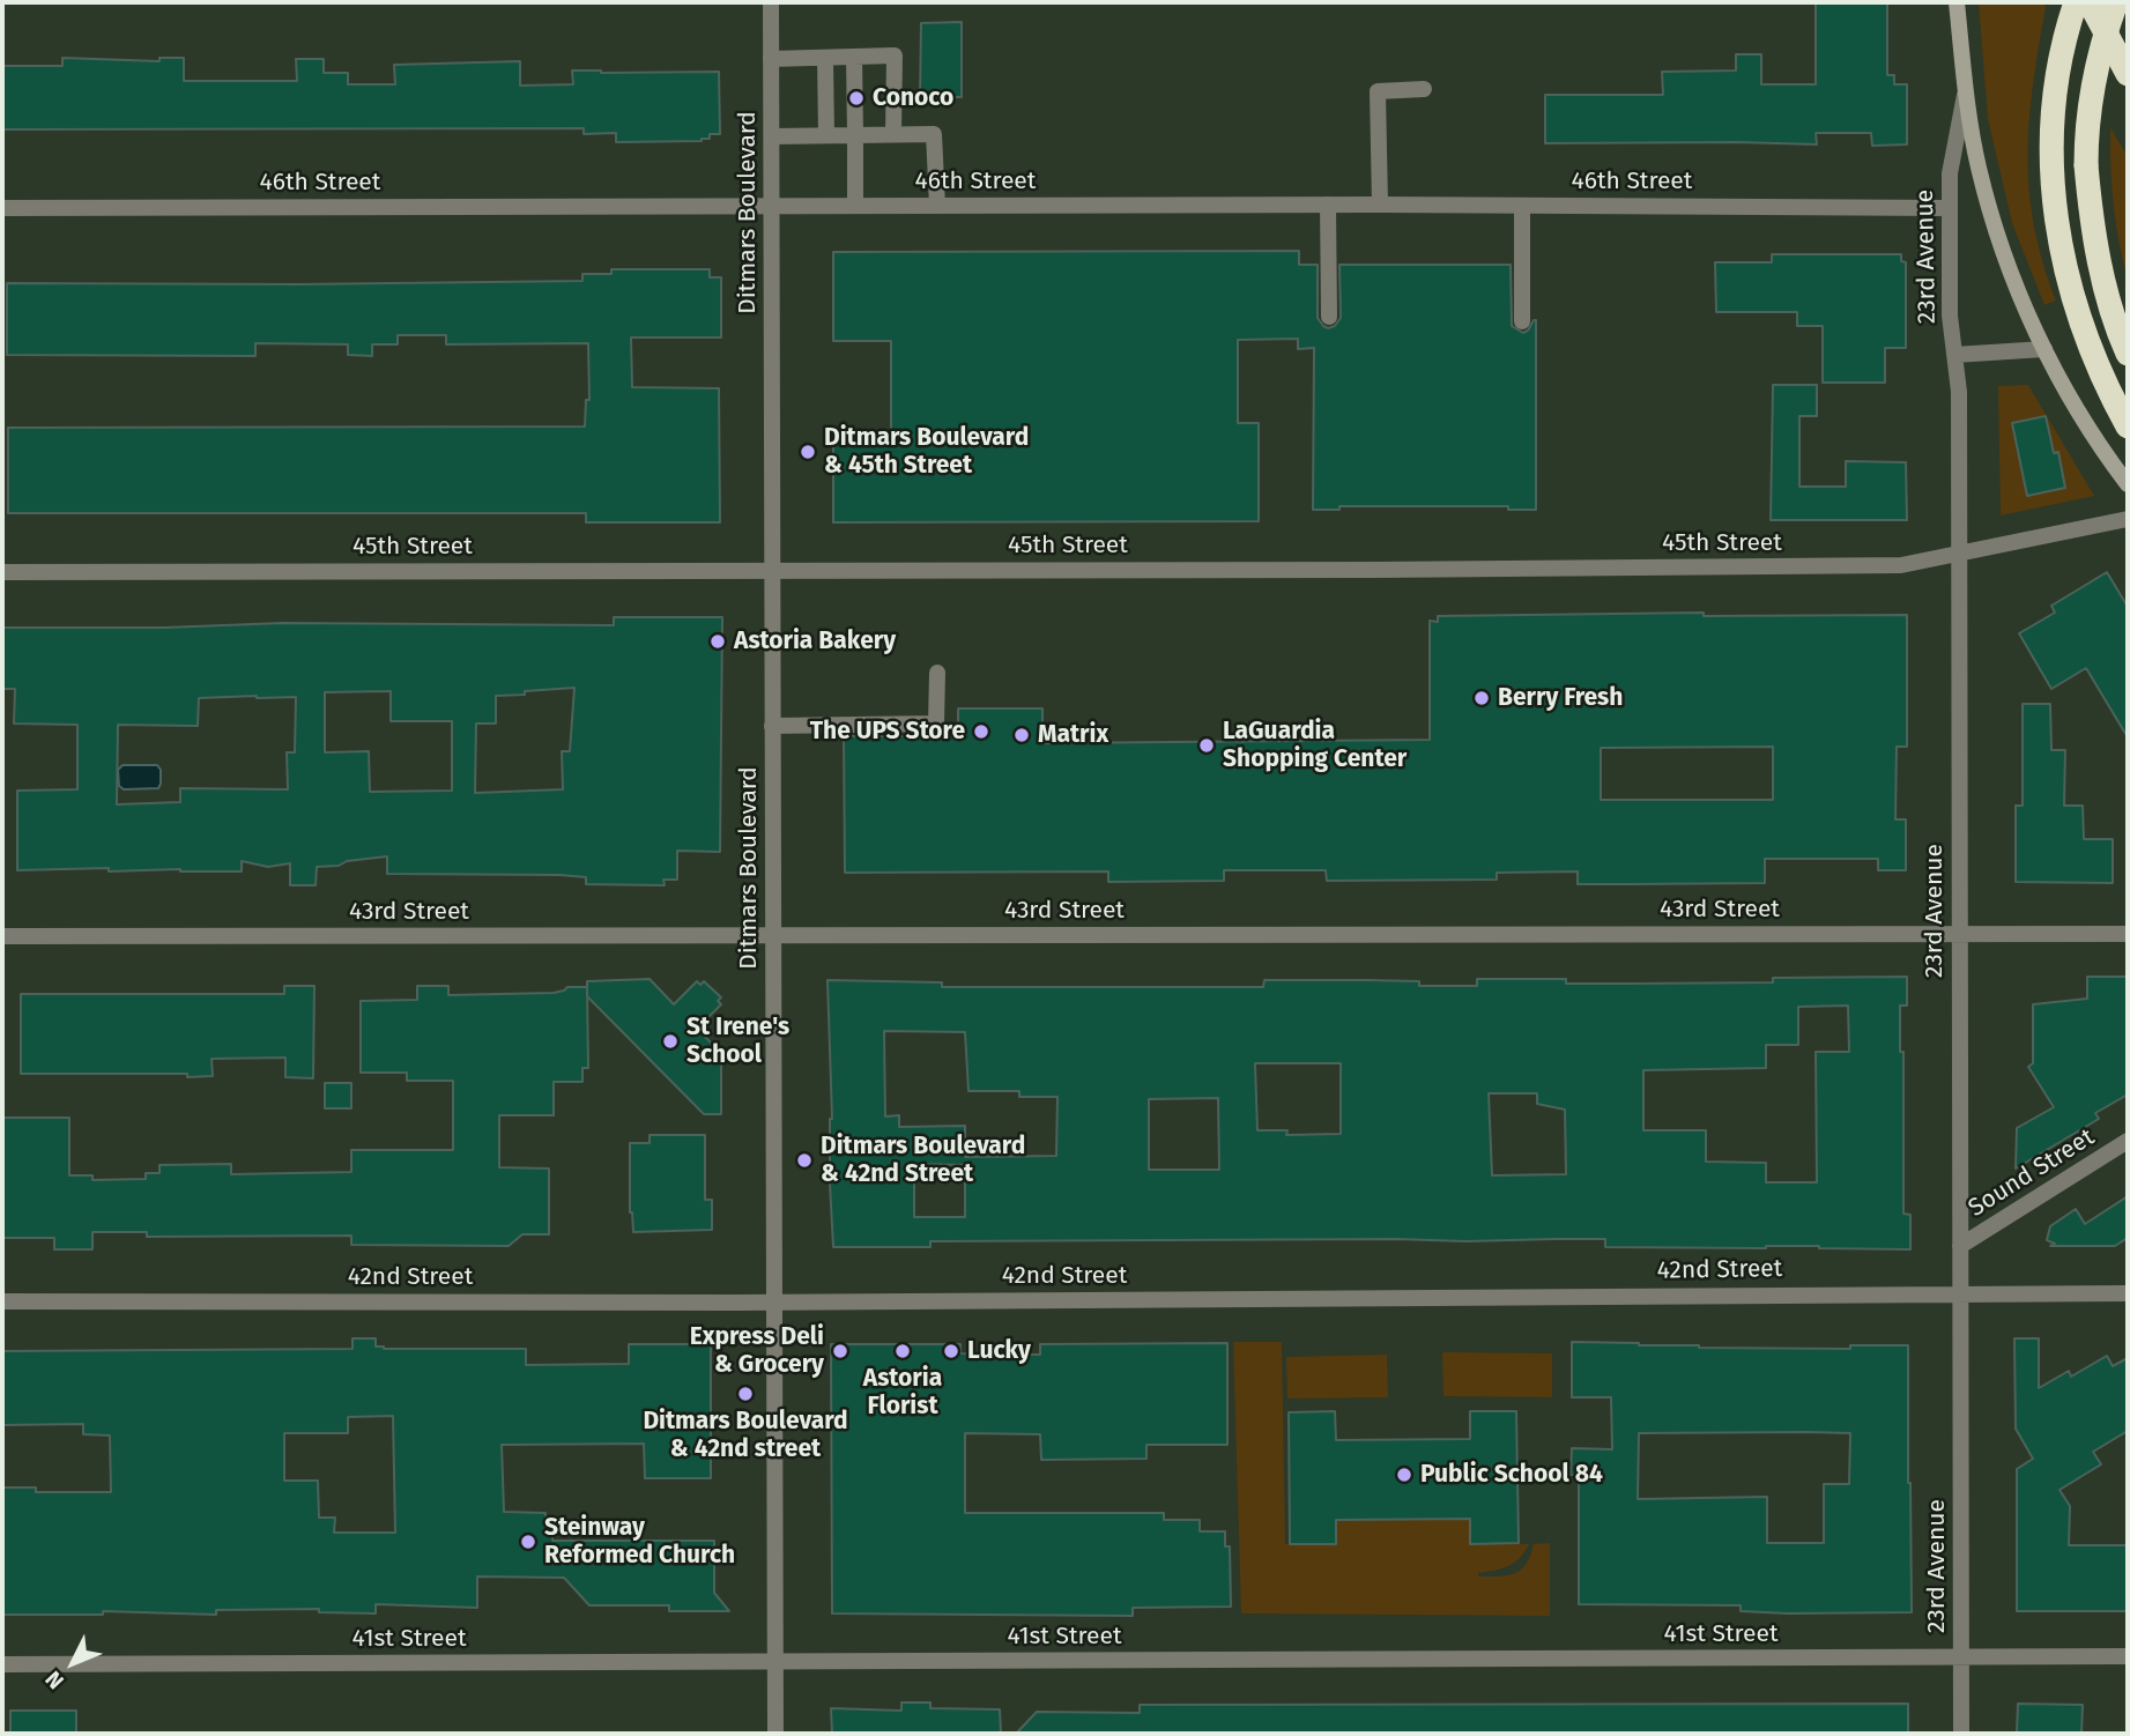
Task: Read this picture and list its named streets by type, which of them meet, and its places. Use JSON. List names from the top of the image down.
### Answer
{
  "streets": {
    "street": [
      "46th Street",
      "Ditmars Boulevard",
      "23rd Avenue",
      "45th Street",
      "43rd Street",
      "Sound Street",
      "42nd Street",
      "41st Street"
    ]
  },
  "crossings": [
    ["46th Street", "Ditmars Boulevard"],
    ["46th Street", "23rd Avenue"],
    ["Ditmars Boulevard", "45th Street"],
    ["Ditmars Boulevard", "43rd Street"],
    ["Ditmars Boulevard", "42nd Street"],
    ["Ditmars Boulevard", "41st Street"],
    ["23rd Avenue", "45th Street"],
    ["23rd Avenue", "43rd Street"],
    ["23rd Avenue", "Sound Street"],
    ["23rd Avenue", "42nd Street"],
    ["23rd Avenue", "41st Street"]
  ],
  "places": [
    "Conoco",
    "Ditmars Boulevard & 45th Street",
    "Astoria Bakery",
    "Berry Fresh",
    "The UPS Store",
    "Matrix",
    "LaGuardia Shopping Center",
    "St Irene's School",
    "Ditmars Boulevard & 42nd Street",
    "Express Deli & Grocery",
    "Astoria Florist",
    "Lucky",
    "Ditmars Boulevard & 42nd street",
    "Public School 84",
    "Steinway Reformed Church"
  ],
  "north": "bottom left"
}
